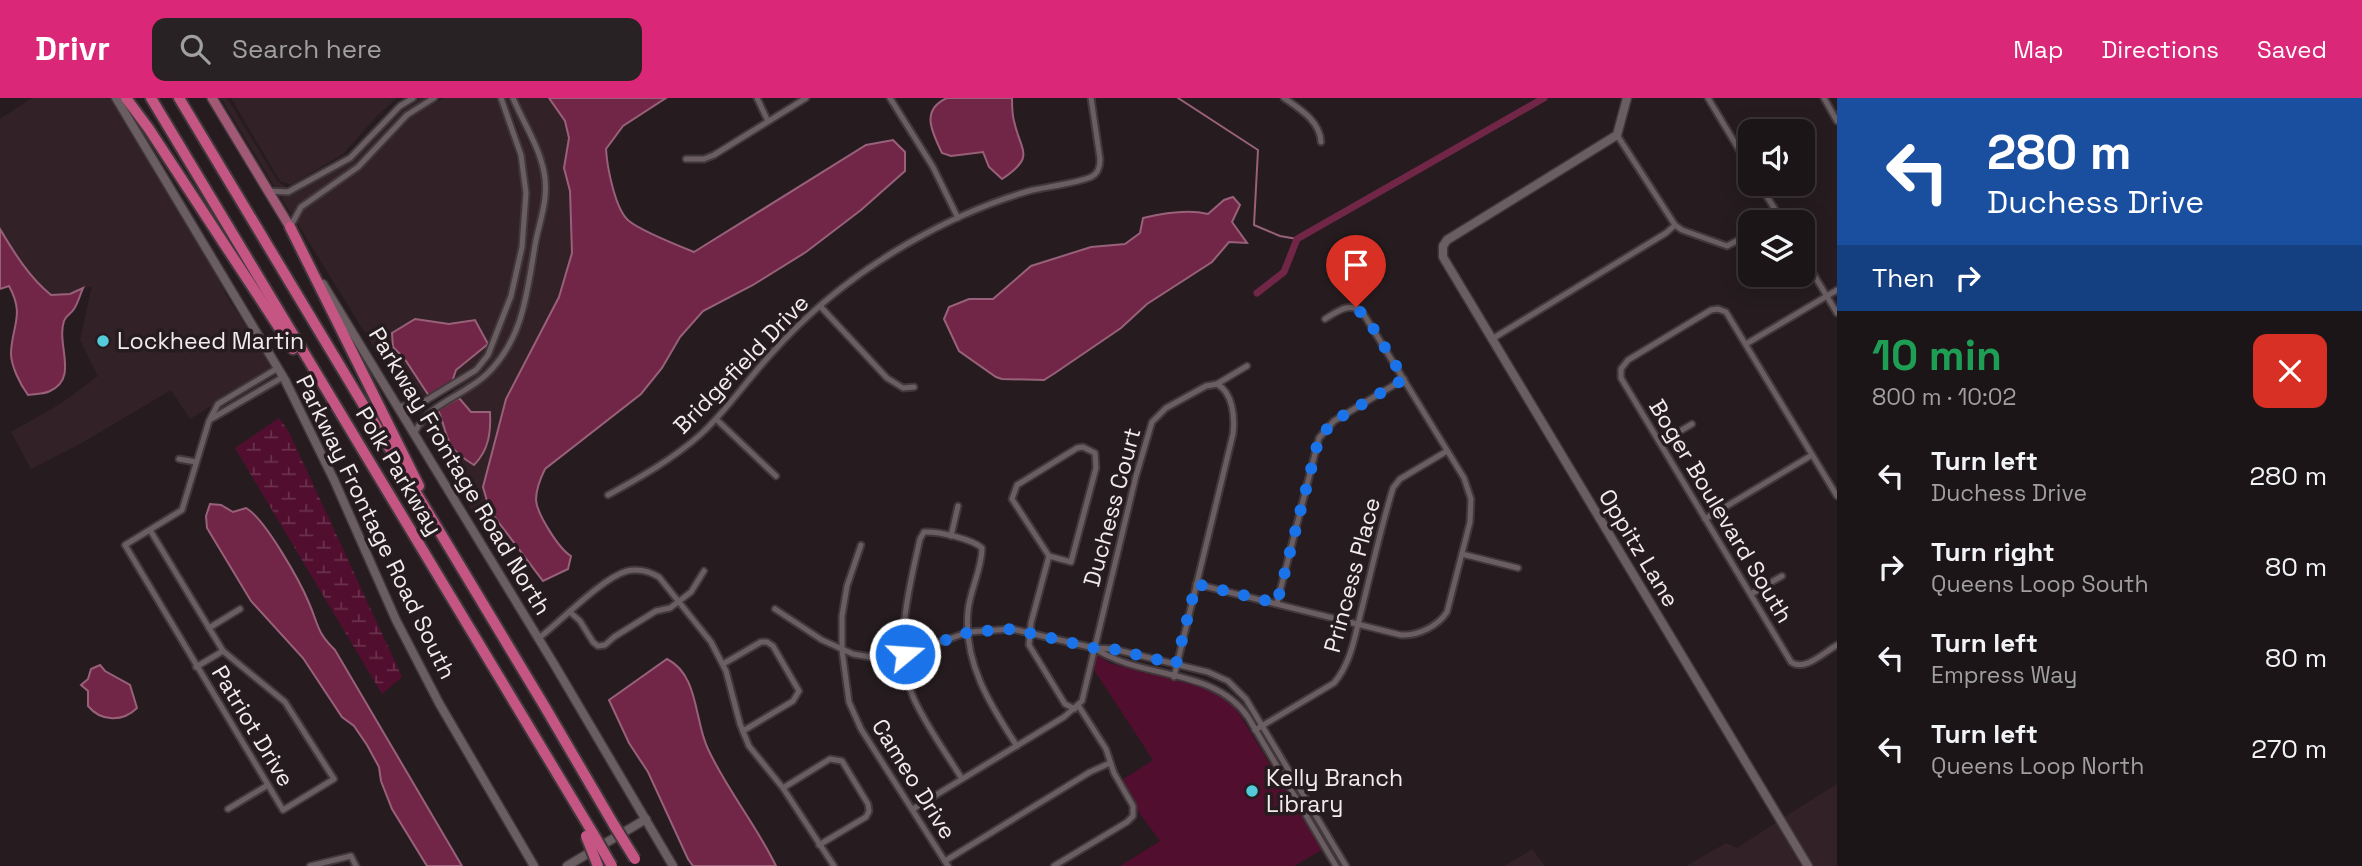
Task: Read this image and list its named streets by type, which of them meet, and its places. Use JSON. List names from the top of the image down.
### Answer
{
  "streets": {
    "highway": ["Polk Parkway"],
    "main road": ["Parkway Frontage Road North", "Parkway Frontage Road South", "Oppitz Lane"],
    "street": [
      "Bridgefield Drive",
      "Duchess Court",
      "Boger Boulevard South",
      "Princess Place",
      "Patriot Drive",
      "Cameo Drive"
    ]
  },
  "crossings": [
    ["Parkway Frontage Road South", "Patriot Drive"]
  ],
  "places": ["Lockheed Martin", "Kelly Branch Library"],
  "page": {
    "header": "Drivr",
    "search": "Search here",
    "nav": ["Map", "Directions", "Saved"],
    "turn": ["280 m", "Duchess Drive"],
    "then": "Then",
    "heading": ["10 min", "800 m · 10:02"],
    "list": [
      {
        "name": "Turn left",
        "note": "Duchess Drive",
        "value": "280 m"
      },
      {
        "name": "Turn right",
        "note": "Queens Loop South",
        "value": "80 m"
      },
      {
        "name": "Turn left",
        "note": "Empress Way",
        "value": "80 m"
      },
      {
        "name": "Turn left",
        "note": "Queens Loop North",
        "value": "270 m"
      }
    ]
  }
}
